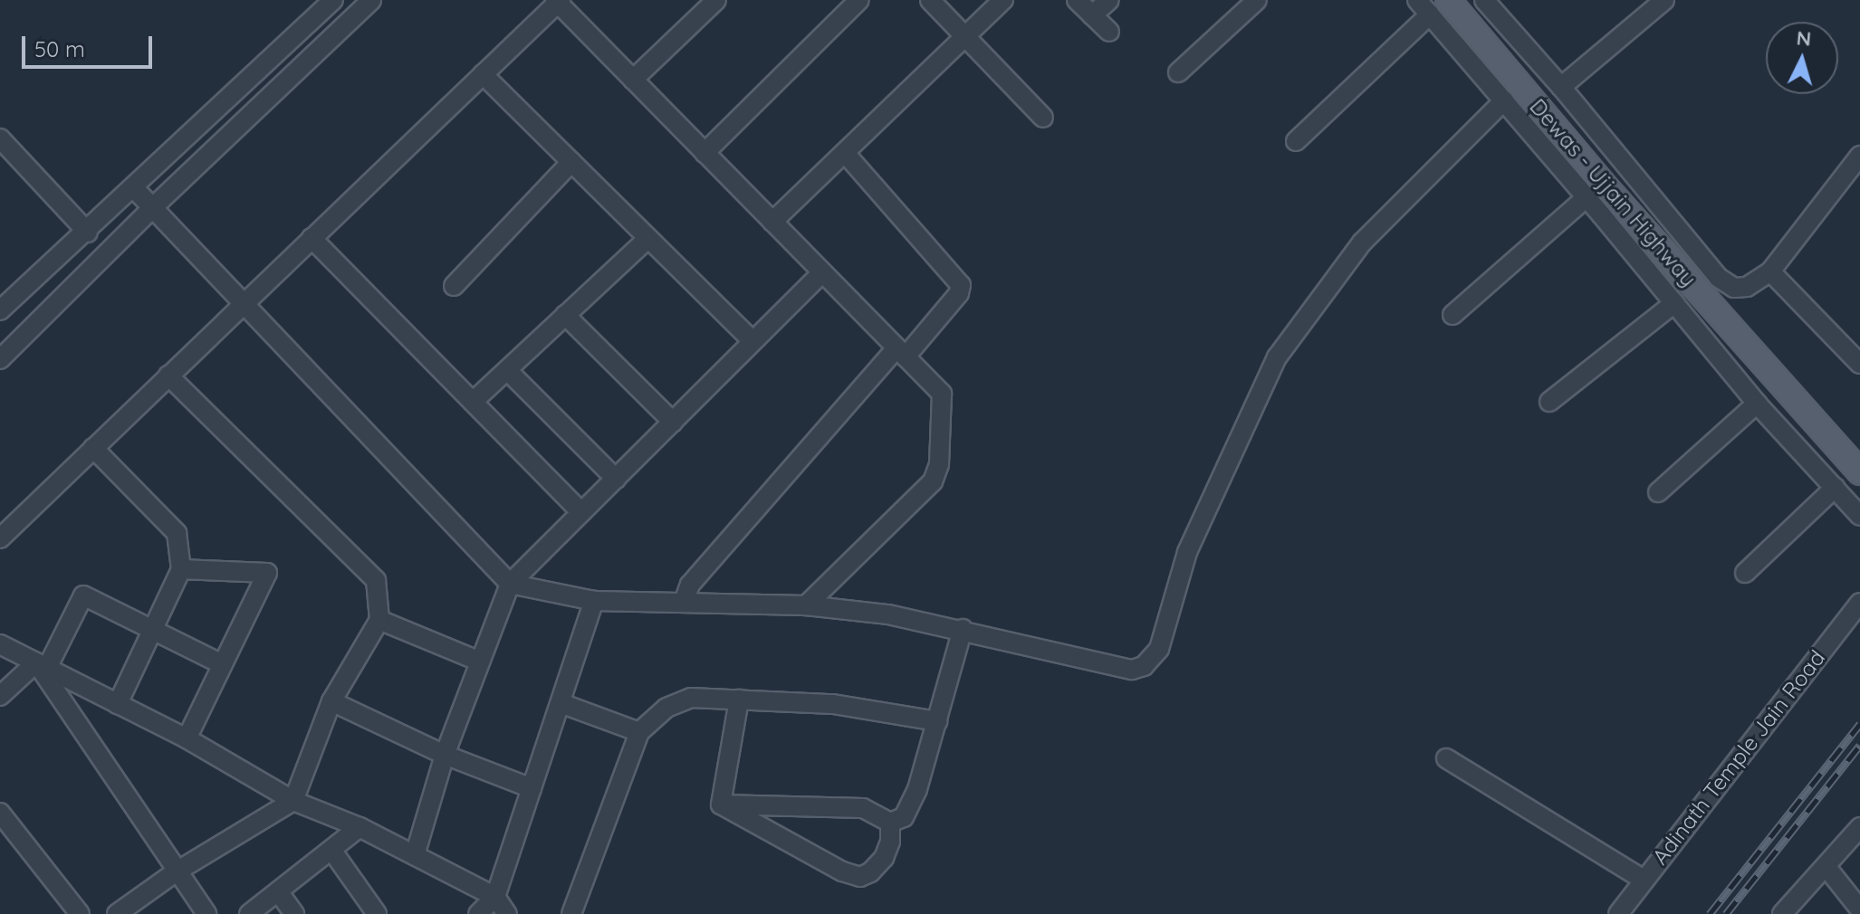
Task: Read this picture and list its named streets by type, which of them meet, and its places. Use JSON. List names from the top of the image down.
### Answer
{
  "streets": {
    "main road": ["Dewas - Ujjain Highway"],
    "street": ["Adinath Temple Jain Road"]
  },
  "scale_bar": "50 m",
  "north": "top"
}
